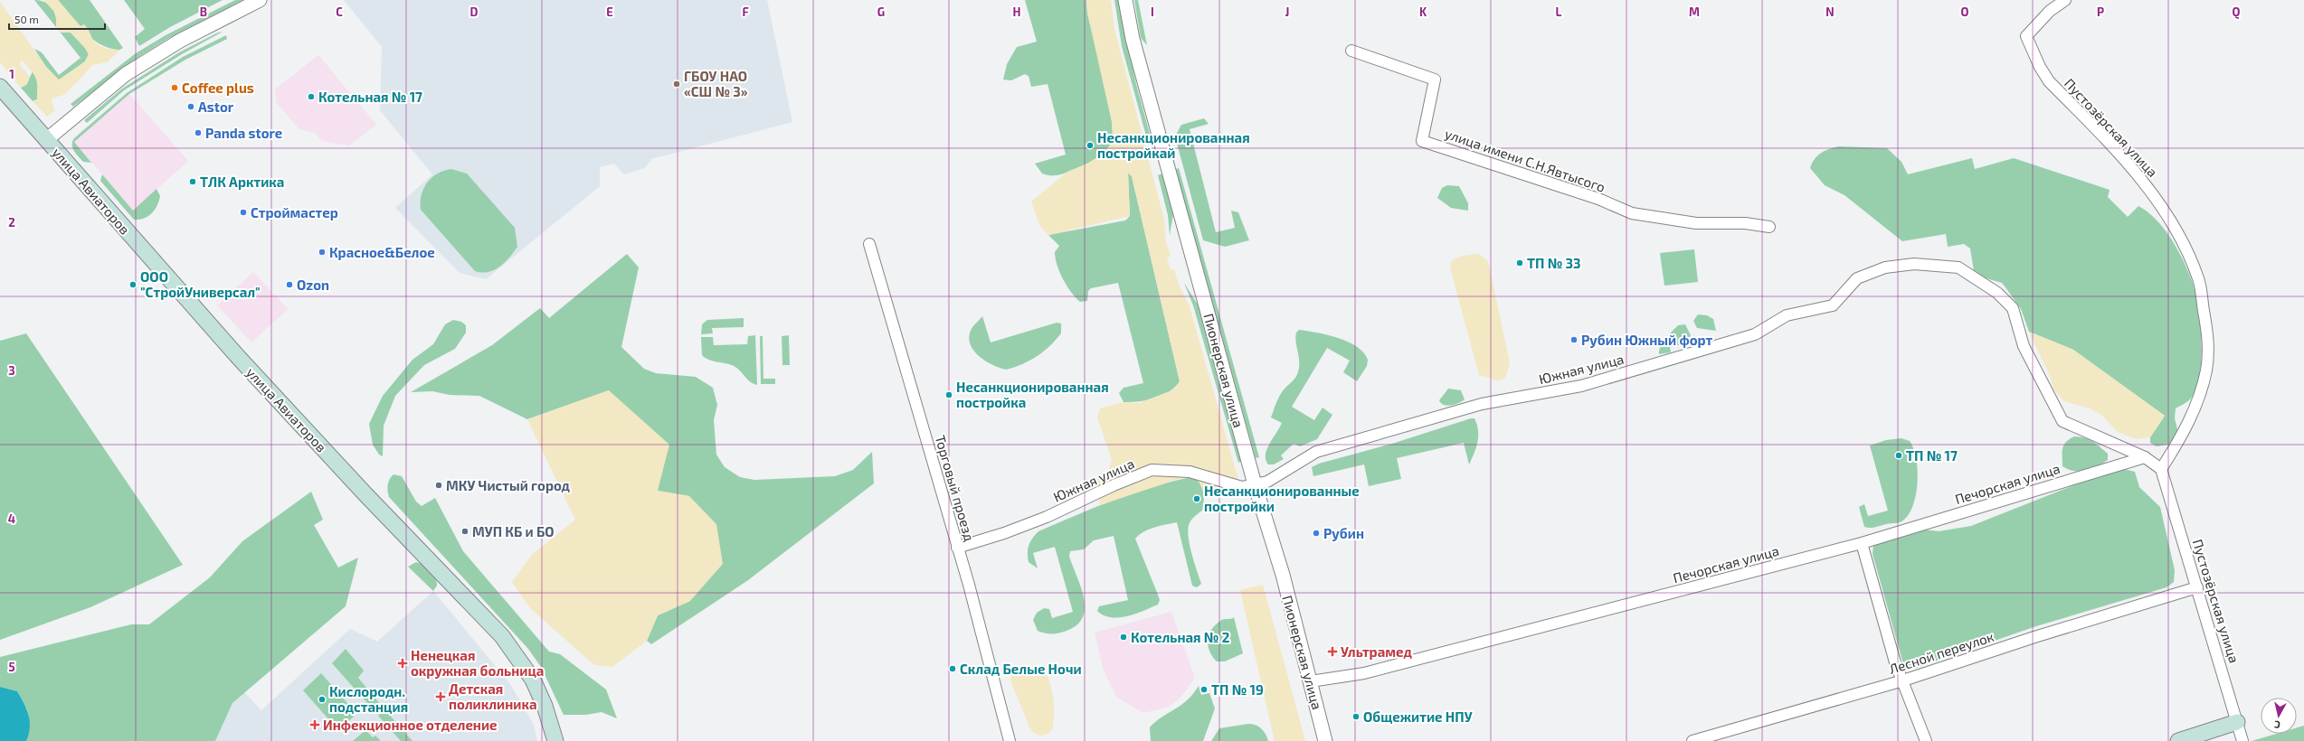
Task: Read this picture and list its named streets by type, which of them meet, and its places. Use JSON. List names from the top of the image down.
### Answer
{
  "streets": {
    "main road": ["улица Авиаторов"],
    "street": [
      "Пустозёрская улица",
      "улица имени С.Н.Явтысого",
      "Южная улица",
      "Пионерская улица",
      "Печорская улица",
      "Торговый проезд",
      "Лесной переулок"
    ]
  },
  "crossings": [
    ["Пустозёрская улица", "Лесной переулок"],
    ["Южная улица", "Пионерская улица"],
    ["Южная улица", "Печорская улица"],
    ["Южная улица", "Торговый проезд"],
    ["Пионерская улица", "Печорская улица"]
  ],
  "places": {
    "other": [
      "ГБОУ НАО «СШ № 3»",
      "Coffee plus",
      "Котельная № 17",
      "Astor",
      "Panda store",
      "Несанкционированная постройкай",
      "ТЛК Арктика",
      "Строймастер",
      "Красное&Белое",
      "ТП № 33",
      "ООО \"СтройУниверсал\"",
      "Ozon",
      "Рубин Южный форт",
      "Несанкционированная постройка",
      "ТП № 17",
      "МКУ Чистый город",
      "Несанкционированные постройки",
      "МУП КБ и БО",
      "Рубин",
      "Котельная № 2",
      "Склад Белые Ночи",
      "ТП № 19",
      "Кислородн. подстанция",
      "Общежитие НПУ"
    ],
    "health": [
      "Ультрамед",
      "Ненецкая окружная больница",
      "Детская поликлиника",
      "Инфекционное отделение"
    ]
  },
  "scale_bar": "50 m",
  "north": "bottom",
  "grid": {
    "columns": [
      "B",
      "C",
      "D",
      "E",
      "F",
      "G",
      "H",
      "I",
      "J",
      "K",
      "L",
      "M",
      "N",
      "O",
      "P",
      "Q"
    ],
    "rows": [
      "1",
      "2",
      "3",
      "4",
      "5"
    ]
  }
}
